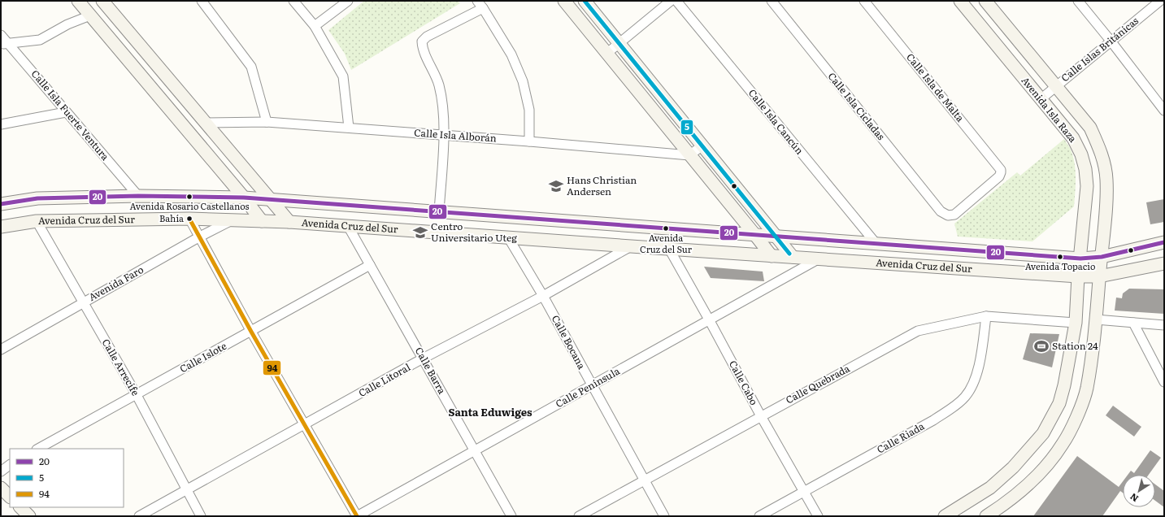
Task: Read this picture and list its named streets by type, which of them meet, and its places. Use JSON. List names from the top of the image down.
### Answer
{
  "streets": {
    "street": [
      "Calle Islas Británicas",
      "Calle Isla de Malta",
      "Calle Isla Cícladas",
      "Avenida Isla Raza",
      "Calle Isla Fuerte Ventura",
      "Calle Isla Cancún",
      "Calle Isla Alborán",
      "Avenida Cruz del Sur",
      "Avenida Faro",
      "Calle Bocana",
      "Calle Islote",
      "Calle Arrecife",
      "Calle Barra",
      "Calle Litoral",
      "Calle Cabo",
      "Calle Quebrada",
      "Calle Península",
      "Calle Riada"
    ]
  },
  "crossings": [
    ["Calle Islas Británicas", "Avenida Isla Raza"],
    ["Calle Isla de Malta", "Calle Isla Cícladas"],
    ["Avenida Isla Raza", "Avenida Cruz del Sur"],
    ["Calle Isla Fuerte Ventura", "Avenida Cruz del Sur"],
    ["Calle Isla Cancún", "Avenida Cruz del Sur"],
    ["Avenida Cruz del Sur", "Avenida Faro"],
    ["Avenida Cruz del Sur", "Calle Bocana"],
    ["Avenida Cruz del Sur", "Calle Arrecife"],
    ["Avenida Cruz del Sur", "Calle Barra"],
    ["Avenida Cruz del Sur", "Calle Litoral"],
    ["Avenida Cruz del Sur", "Calle Cabo"],
    ["Avenida Cruz del Sur", "Calle Península"],
    ["Avenida Faro", "Calle Arrecife"],
    ["Calle Bocana", "Calle Litoral"],
    ["Calle Bocana", "Calle Quebrada"],
    ["Calle Bocana", "Calle Península"],
    ["Calle Islote", "Calle Arrecife"],
    ["Calle Islote", "Calle Barra"],
    ["Calle Arrecife", "Calle Litoral"],
    ["Calle Barra", "Calle Litoral"],
    ["Calle Barra", "Calle Península"],
    ["Calle Cabo", "Calle Quebrada"],
    ["Calle Cabo", "Calle Península"],
    ["Calle Cabo", "Calle Riada"],
    ["Calle Quebrada", "Calle Riada"]
  ],
  "districts": ["Santa Eduwiges"],
  "places": {
    "school or university": ["Hans Christian Andersen", "Centro Universitario Uteg"],
    "other": [
      "Avenida Rosario Castellanos",
      "Bahía",
      "Avenida Cruz del Sur",
      "Avenida Topacio"
    ],
    "sports": ["Station 24"]
  },
  "lines": ["transit line 5", "transit line 20", "transit line 94"],
  "legend": ["20", "5", "94"],
  "north": "bottom left"
}
